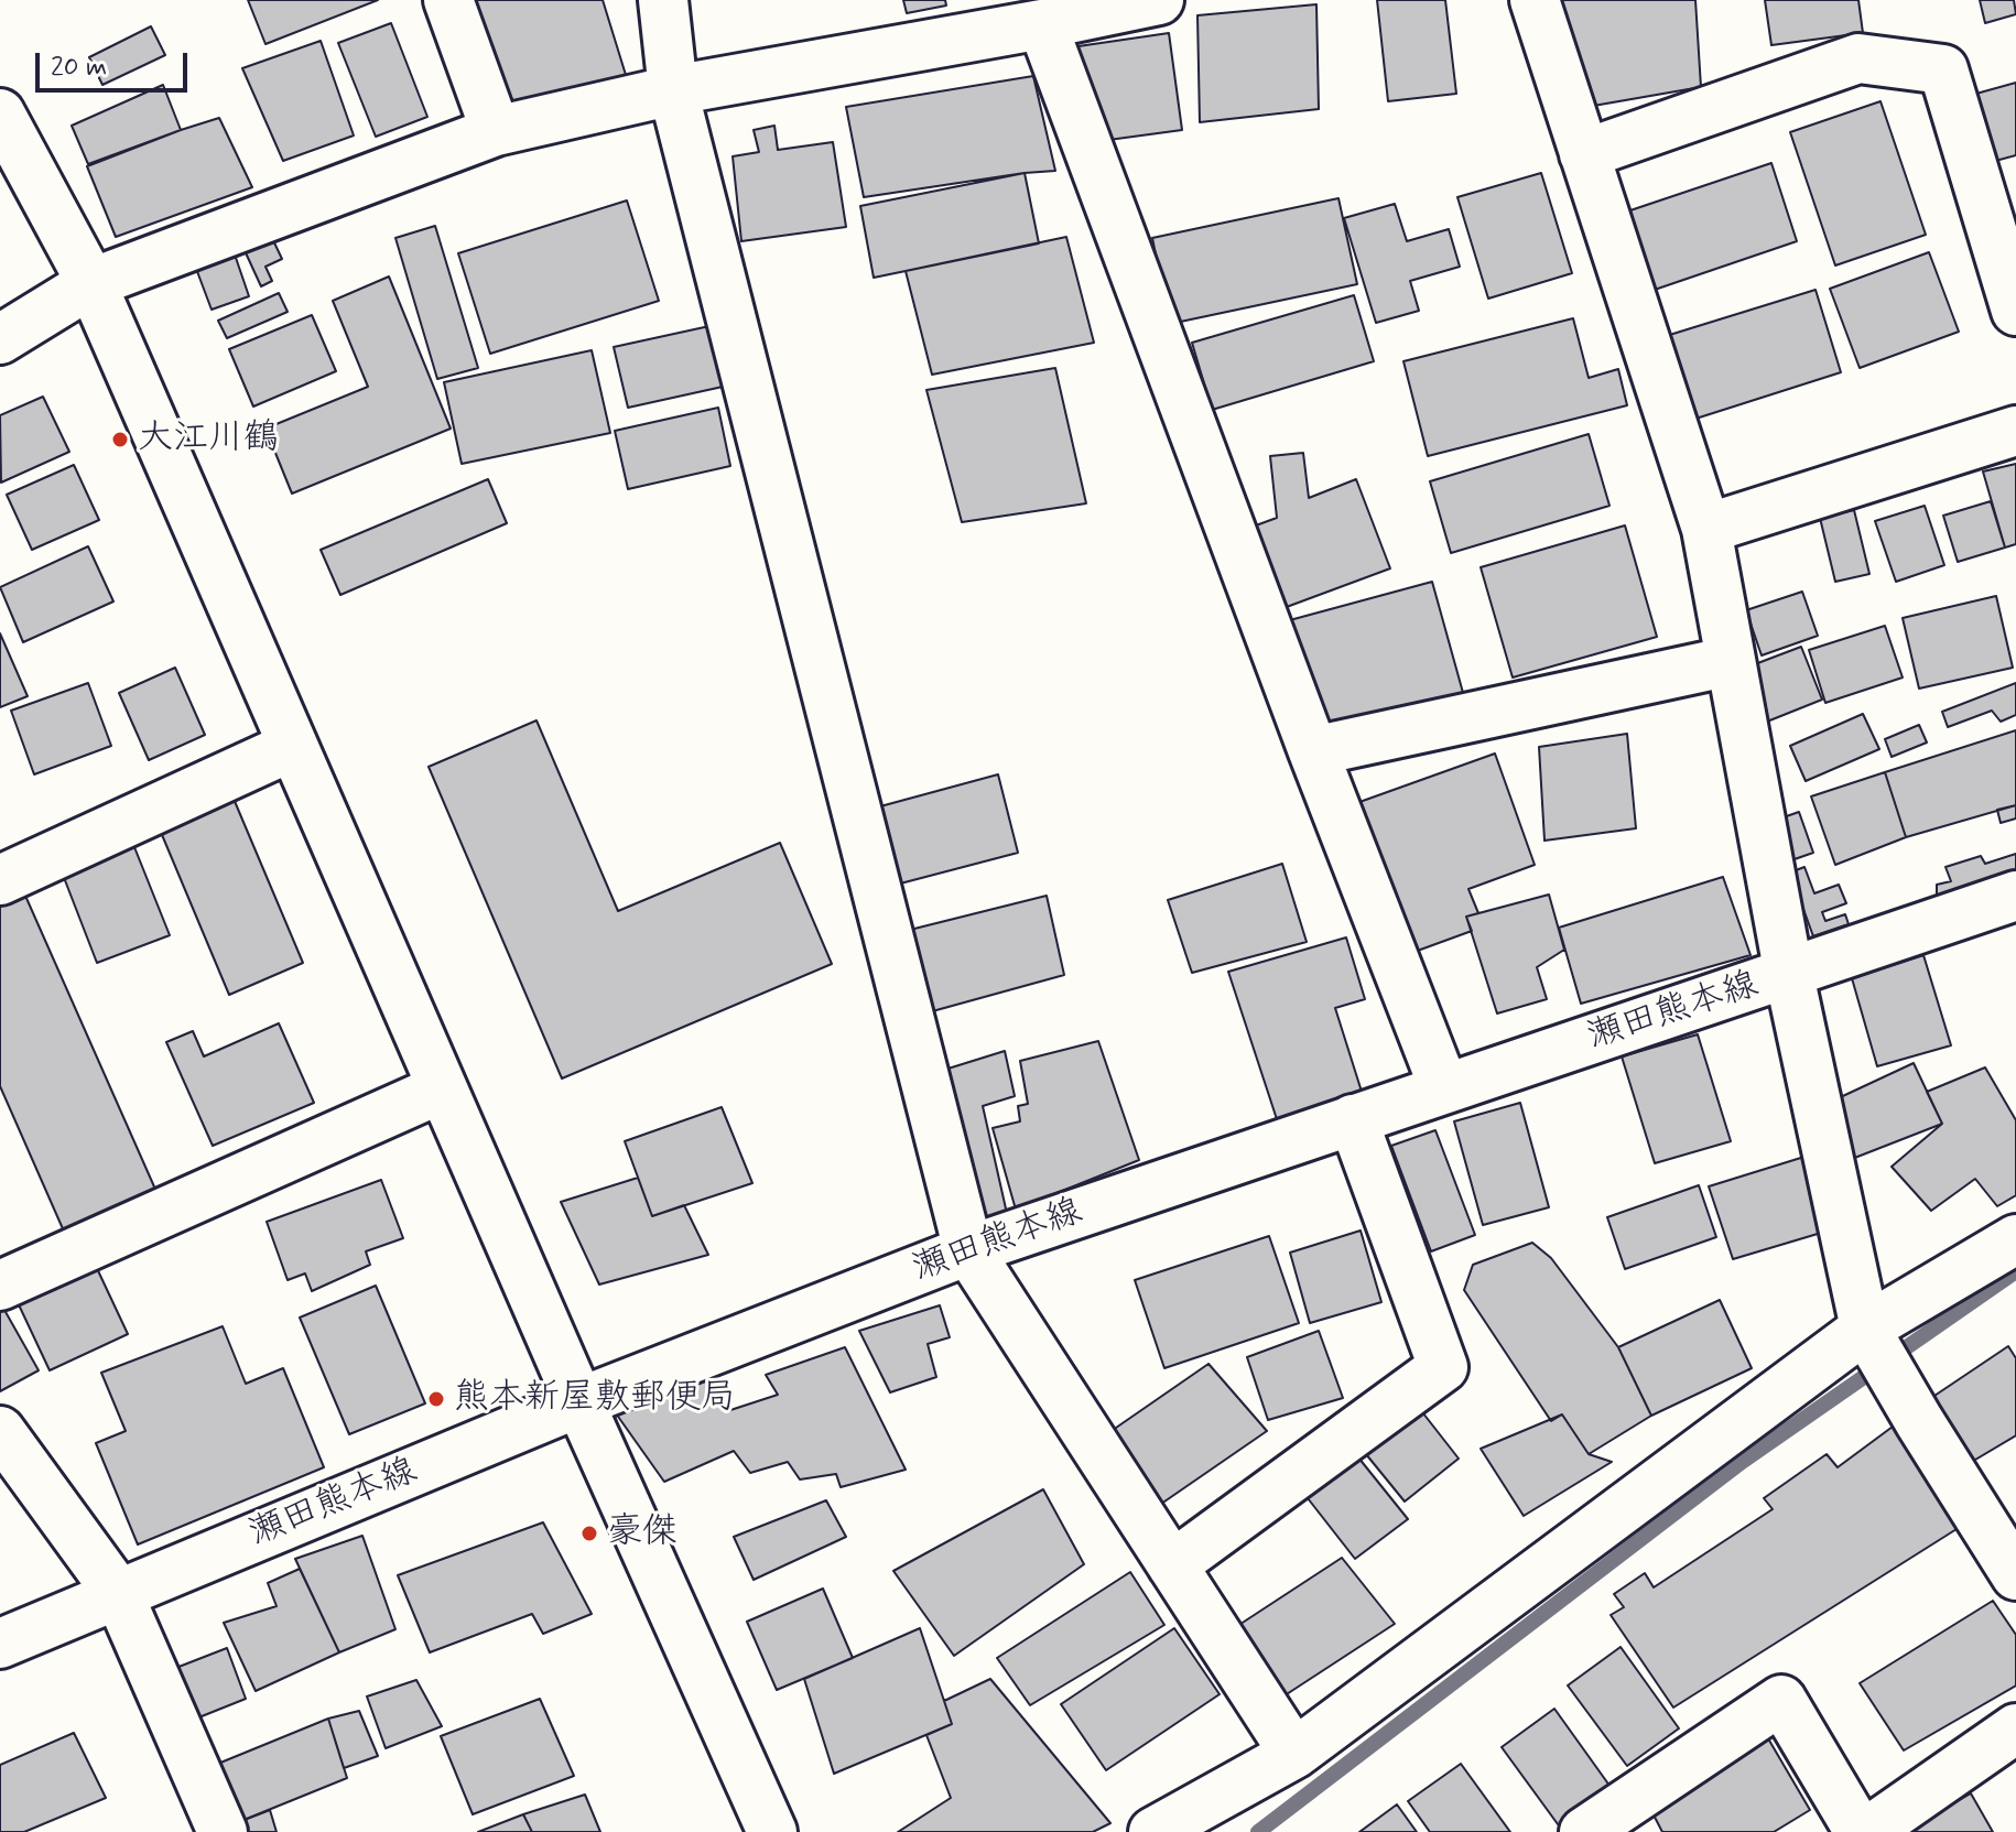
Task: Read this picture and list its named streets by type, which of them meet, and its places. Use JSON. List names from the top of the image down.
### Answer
{
  "streets": {
    "street": ["瀬田熊本線"]
  },
  "places": ["大江川鶴", "熊本新屋敷郵便局", "豪傑"],
  "scale_bar": "20 m"
}
